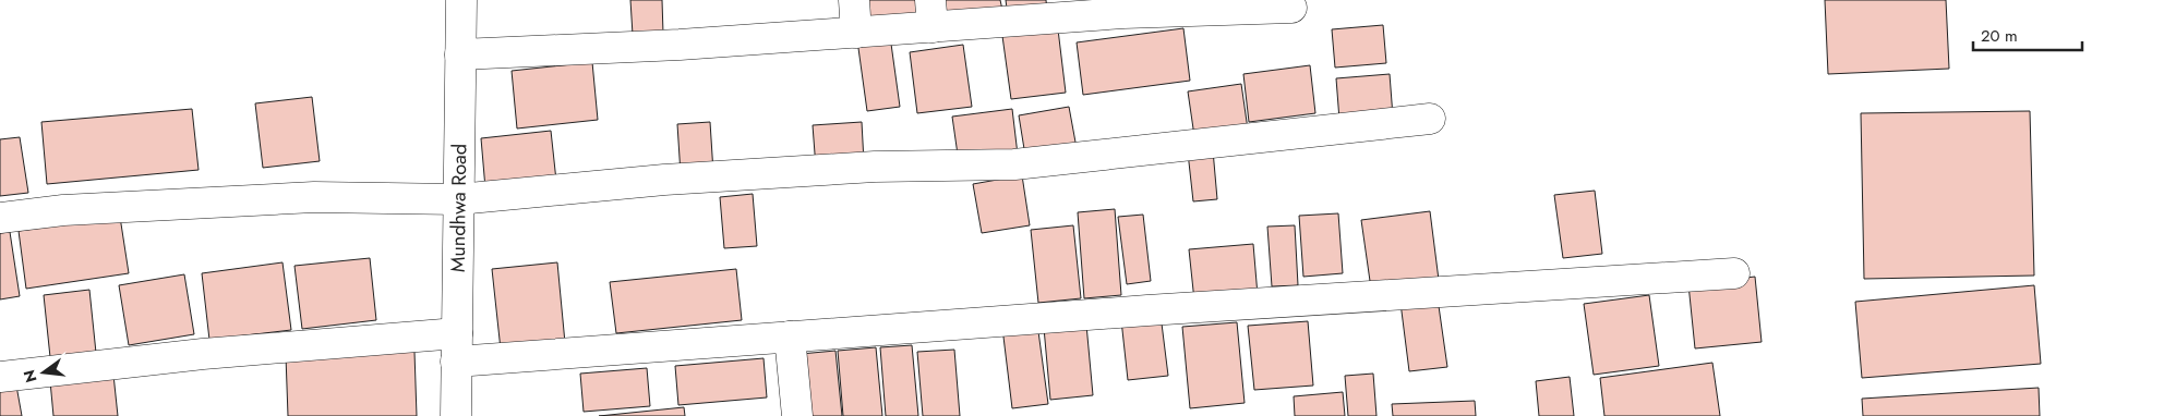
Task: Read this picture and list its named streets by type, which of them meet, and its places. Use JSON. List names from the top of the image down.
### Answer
{
  "streets": {
    "street": ["Mundhwa Road"]
  },
  "scale_bar": "20 m",
  "north": "left"
}
